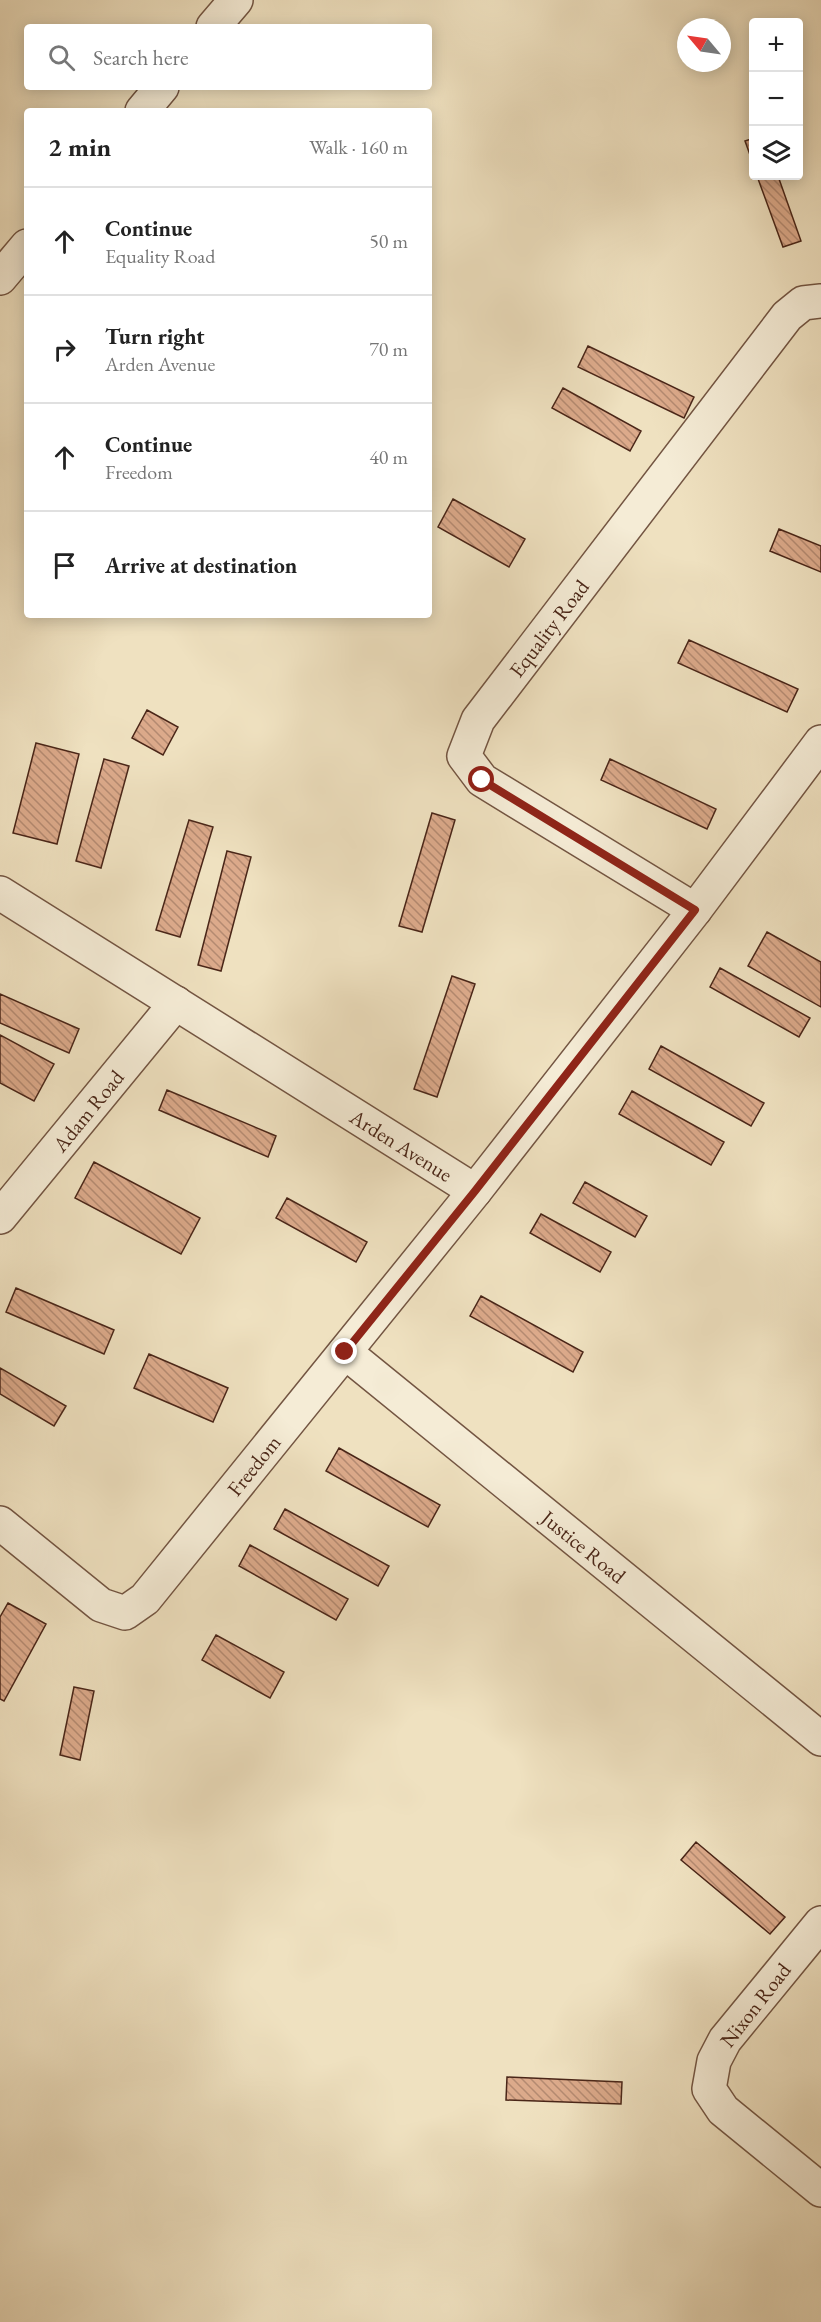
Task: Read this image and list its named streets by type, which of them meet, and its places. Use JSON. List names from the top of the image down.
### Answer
{
  "streets": {
    "street": [
      "Equality Road",
      "Adam Road",
      "Arden Avenue",
      "Freedom",
      "Justice Road",
      "Nixon Road"
    ]
  },
  "crossings": [
    ["Equality Road", "Arden Avenue"],
    ["Adam Road", "Arden Avenue"],
    ["Arden Avenue", "Freedom"],
    ["Freedom", "Justice Road"]
  ],
  "north": "top left",
  "page": {
    "map_buttons": ["+", "−"],
    "search": "Search here",
    "heading": ["2 min", "Walk · 160 m"],
    "list": [
      ["Continue", "Equality Road", "50 m"],
      ["Turn right", "Arden Avenue", "70 m"],
      ["Continue", "Freedom", "40 m"],
      "Arrive at destination"
    ]
  }
}
